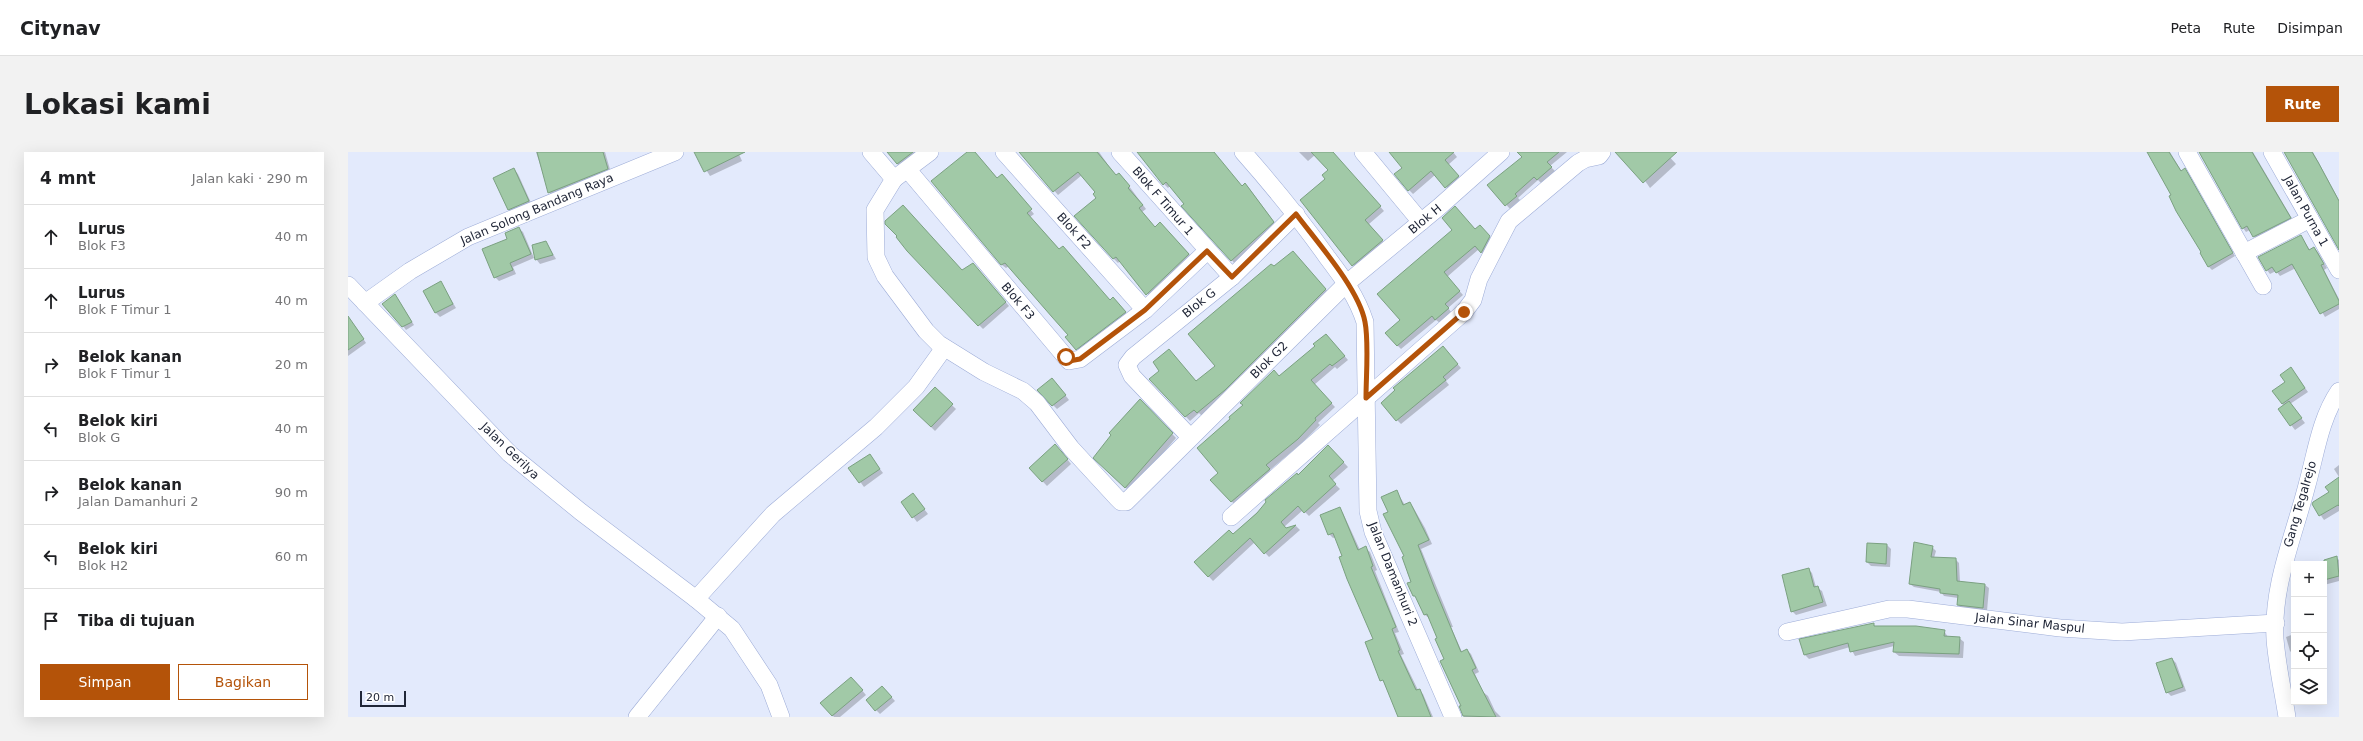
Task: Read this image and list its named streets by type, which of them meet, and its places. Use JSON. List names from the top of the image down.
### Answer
{
  "streets": {
    "street": [
      "Blok F Timur 1",
      "Jalan Solong Bandang Raya",
      "Jalan Purna 1",
      "Blok H",
      "Blok F2",
      "Blok F3",
      "Blok G",
      "Blok G2",
      "Jalan Gerilya",
      "Gang Tegalrejo",
      "Jalan Damanhuri 2",
      "Jalan Sinar Maspul"
    ]
  },
  "crossings": [
    ["Blok F Timur 1", "Blok G"],
    ["Jalan Solong Bandang Raya", "Jalan Gerilya"],
    ["Blok H", "Blok G2"],
    ["Blok H", "Jalan Damanhuri 2"],
    ["Blok F2", "Blok F3"],
    ["Blok G", "Blok G2"],
    ["Blok G", "Jalan Damanhuri 2"],
    ["Blok G2", "Jalan Damanhuri 2"],
    ["Gang Tegalrejo", "Jalan Sinar Maspul"]
  ],
  "scale_bar": "20 m",
  "page": {
    "header": "Citynav",
    "nav": ["Peta", "Rute", "Disimpan"],
    "buttons": [
      "Rute",
      ["Simpan", "Bagikan"]
    ],
    "title": "Lokasi kami",
    "heading": ["4 mnt", "Jalan kaki · 290 m"],
    "list": [
      ["Lurus", "Blok F3", "40 m"],
      ["Lurus", "Blok F Timur 1", "40 m"],
      ["Belok kanan", "Blok F Timur 1", "20 m"],
      ["Belok kiri", "Blok G", "40 m"],
      ["Belok kanan", "Jalan Damanhuri 2", "90 m"],
      ["Belok kiri", "Blok H2", "60 m"],
      "Tiba di tujuan"
    ],
    "map_buttons": ["+", "−"],
    "scale": "20 m"
  }
}
